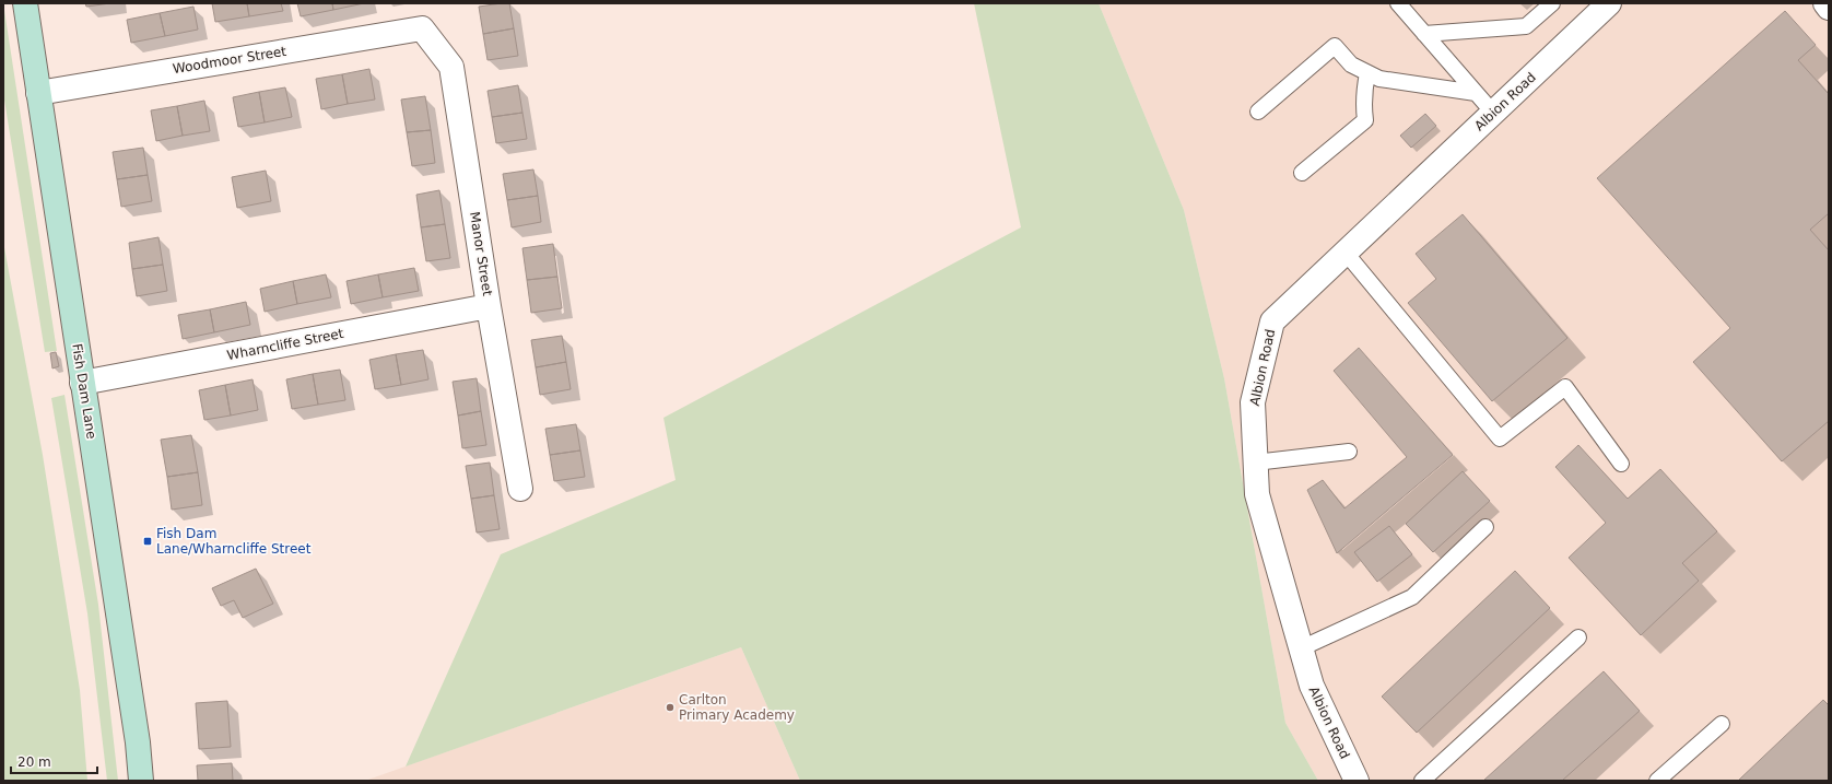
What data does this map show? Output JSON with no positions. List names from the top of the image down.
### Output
{
  "streets": {
    "street": [
      "Woodmoor Street",
      "Albion Road",
      "Manor Street",
      "Wharncliffe Street",
      "Fish Dam Lane"
    ]
  },
  "crossings": [
    ["Woodmoor Street", "Manor Street"],
    ["Woodmoor Street", "Fish Dam Lane"],
    ["Manor Street", "Wharncliffe Street"],
    ["Wharncliffe Street", "Fish Dam Lane"]
  ],
  "places": {
    "transit": ["Fish Dam Lane/Wharncliffe Street"],
    "other": ["Carlton Primary Academy"]
  },
  "scale_bar": "20 m"
}
